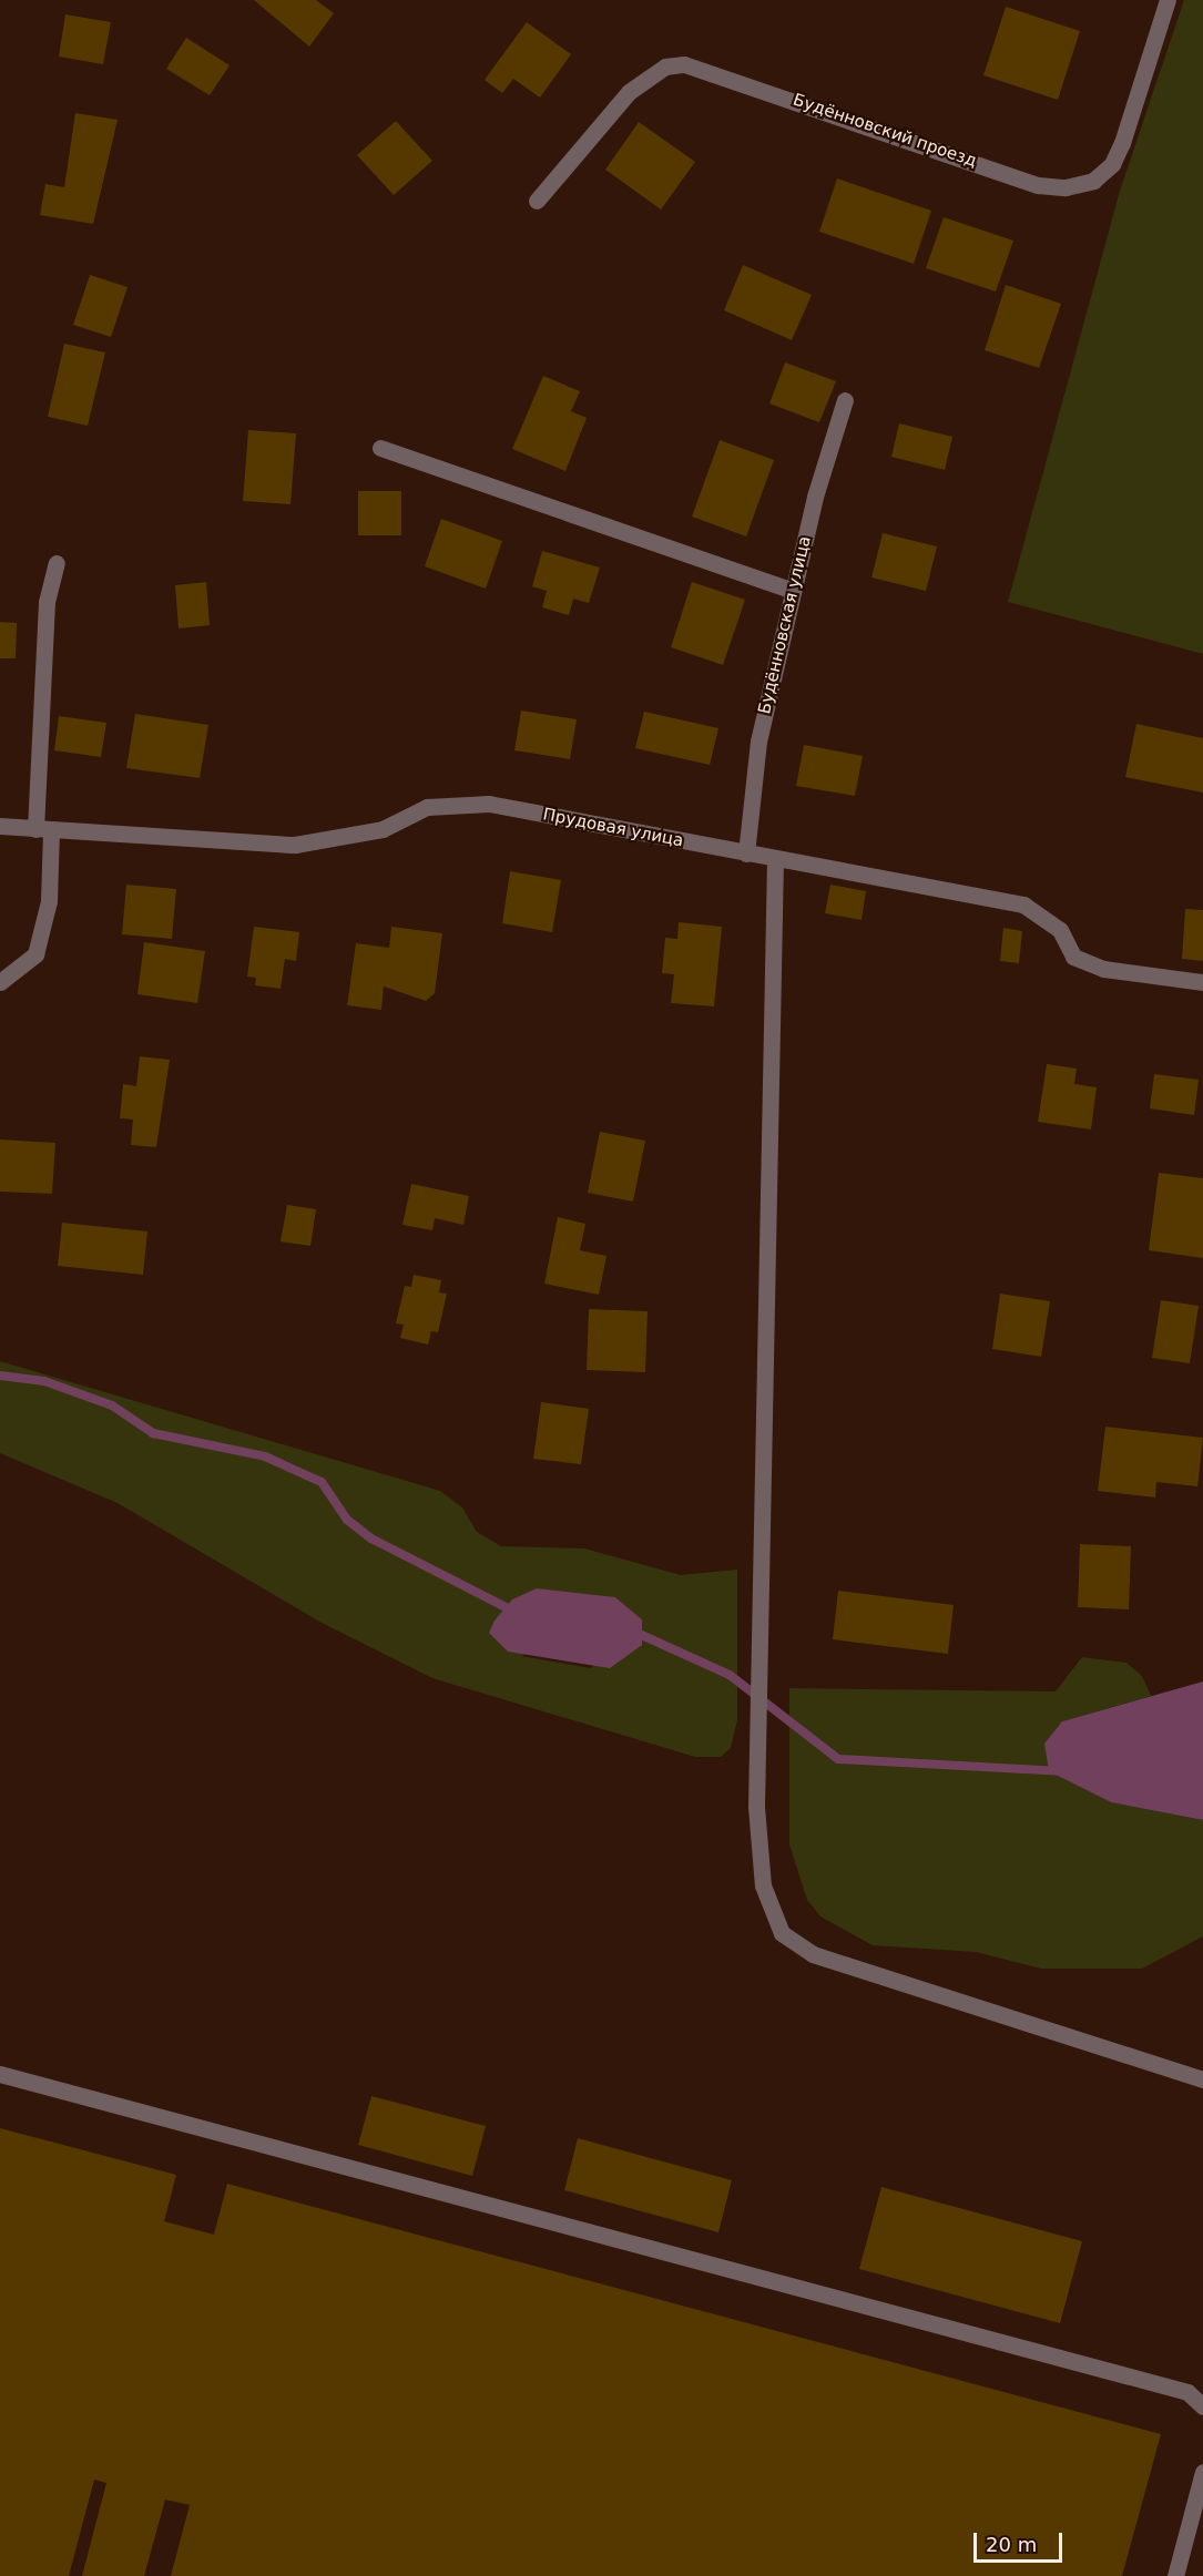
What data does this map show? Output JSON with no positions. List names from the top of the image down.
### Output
{
  "streets": {
    "street": ["Будённовский проезд", "Будённовская улица", "Прудовая улица"]
  },
  "crossings": [
    ["Будённовская улица", "Прудовая улица"]
  ],
  "scale_bar": "20 m"
}
